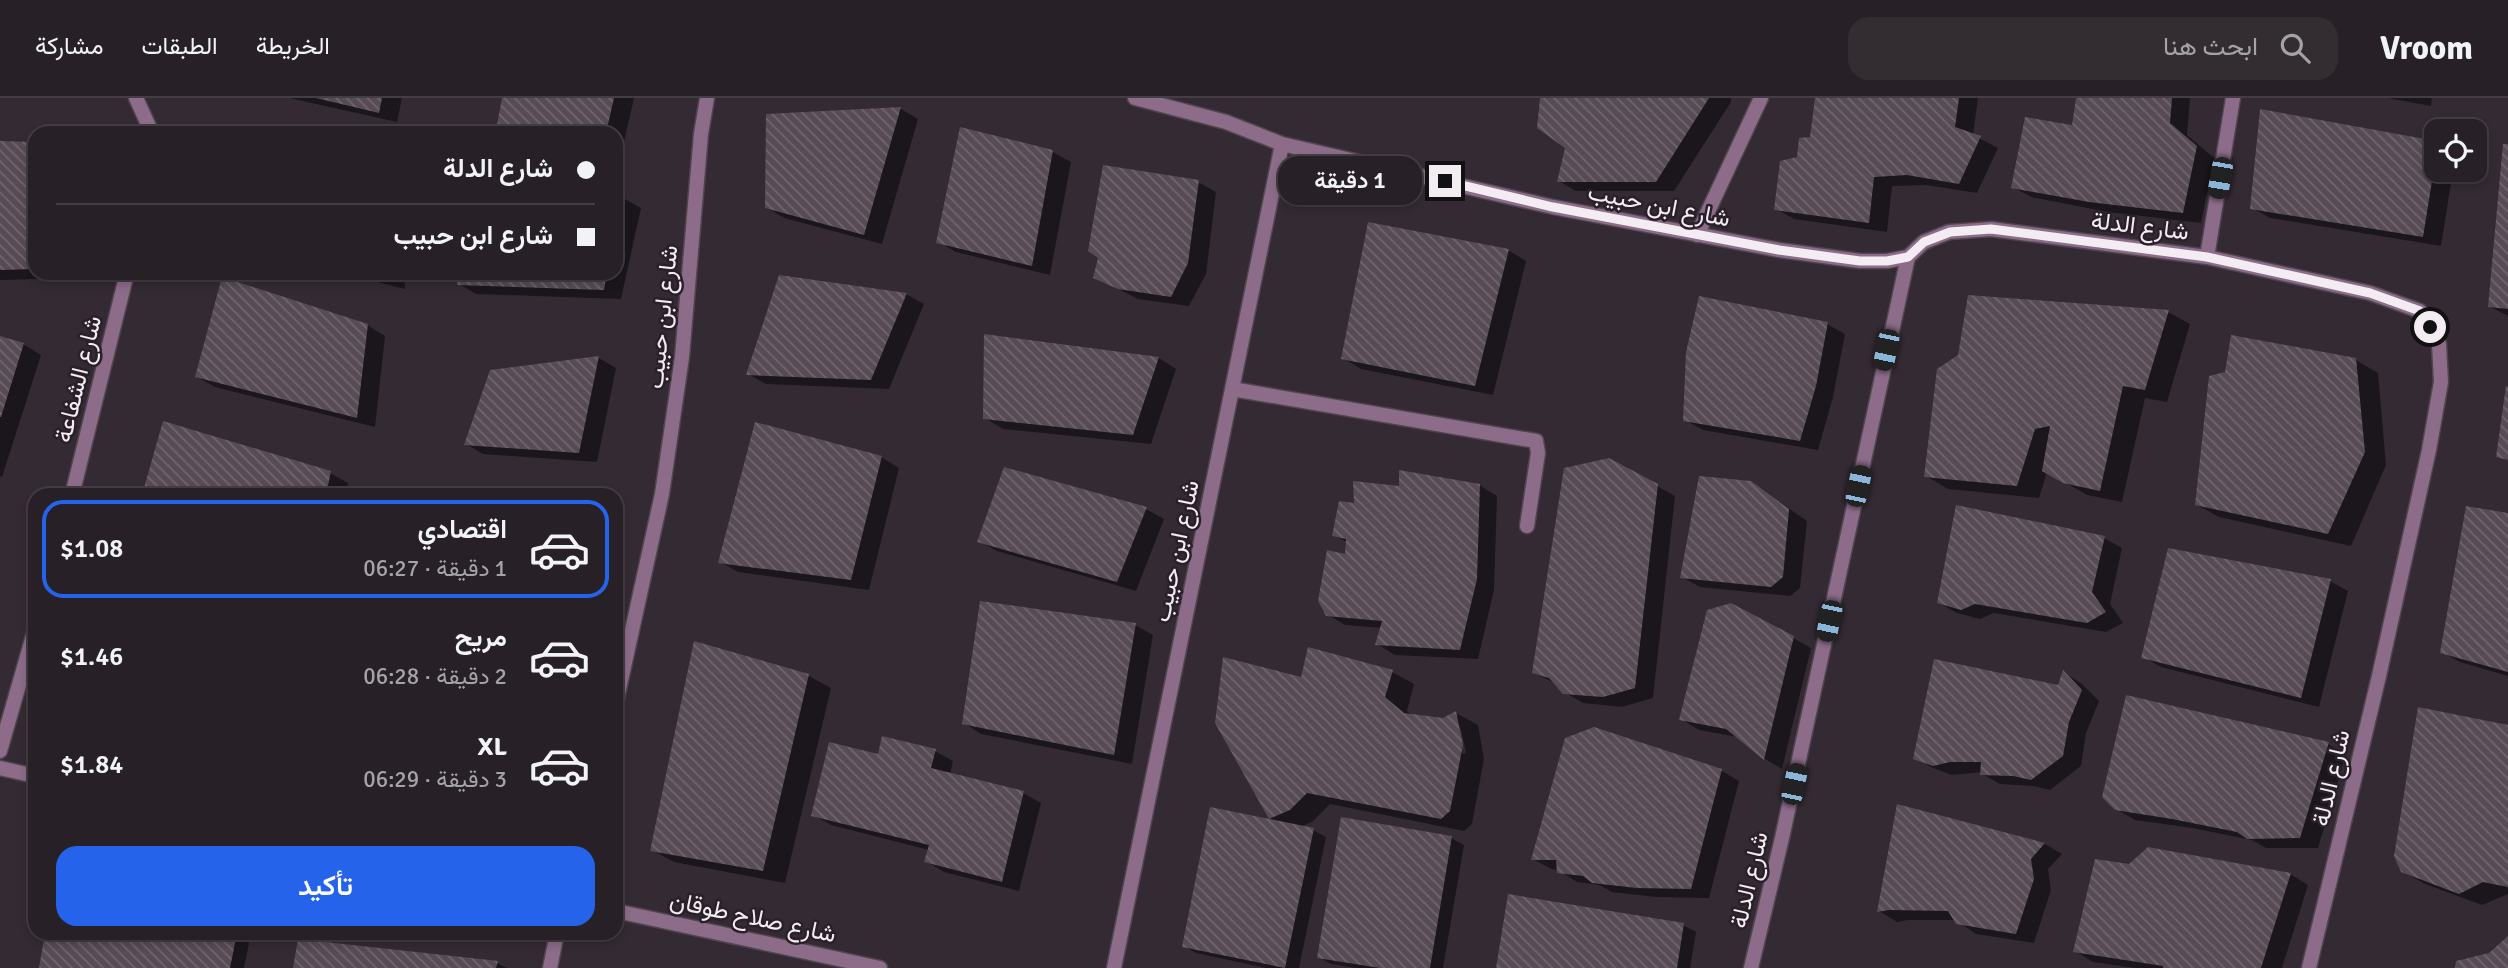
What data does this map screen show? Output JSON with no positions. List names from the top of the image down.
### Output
{
  "streets": {
    "street": [
      "شارع ابن حبيب",
      "شارع الدلة",
      "شارع الشفاعة",
      "شارع صلاح طوقان"
    ]
  },
  "crossings": [
    ["شارع ابن حبيب", "شارع الدلة"]
  ],
  "page": {
    "header": "Vroom",
    "search": "ابحث هنا",
    "nav": ["الخريطة", "الطبقات", "مشاركة"],
    "banner": ["شارع الدلة", "شارع ابن حبيب"],
    "bubble": "1 دقيقة",
    "list": [
      {
        "name": "اقتصادي",
        "note": "1 دقيقة · 06:27",
        "value": "$1.08"
      },
      {
        "name": "مريح",
        "note": "2 دقيقة · 06:28",
        "value": "$1.46"
      },
      {
        "name": "XL",
        "note": "3 دقيقة · 06:29",
        "value": "$1.84"
      }
    ],
    "buttons": "تأكيد"
  }
}
